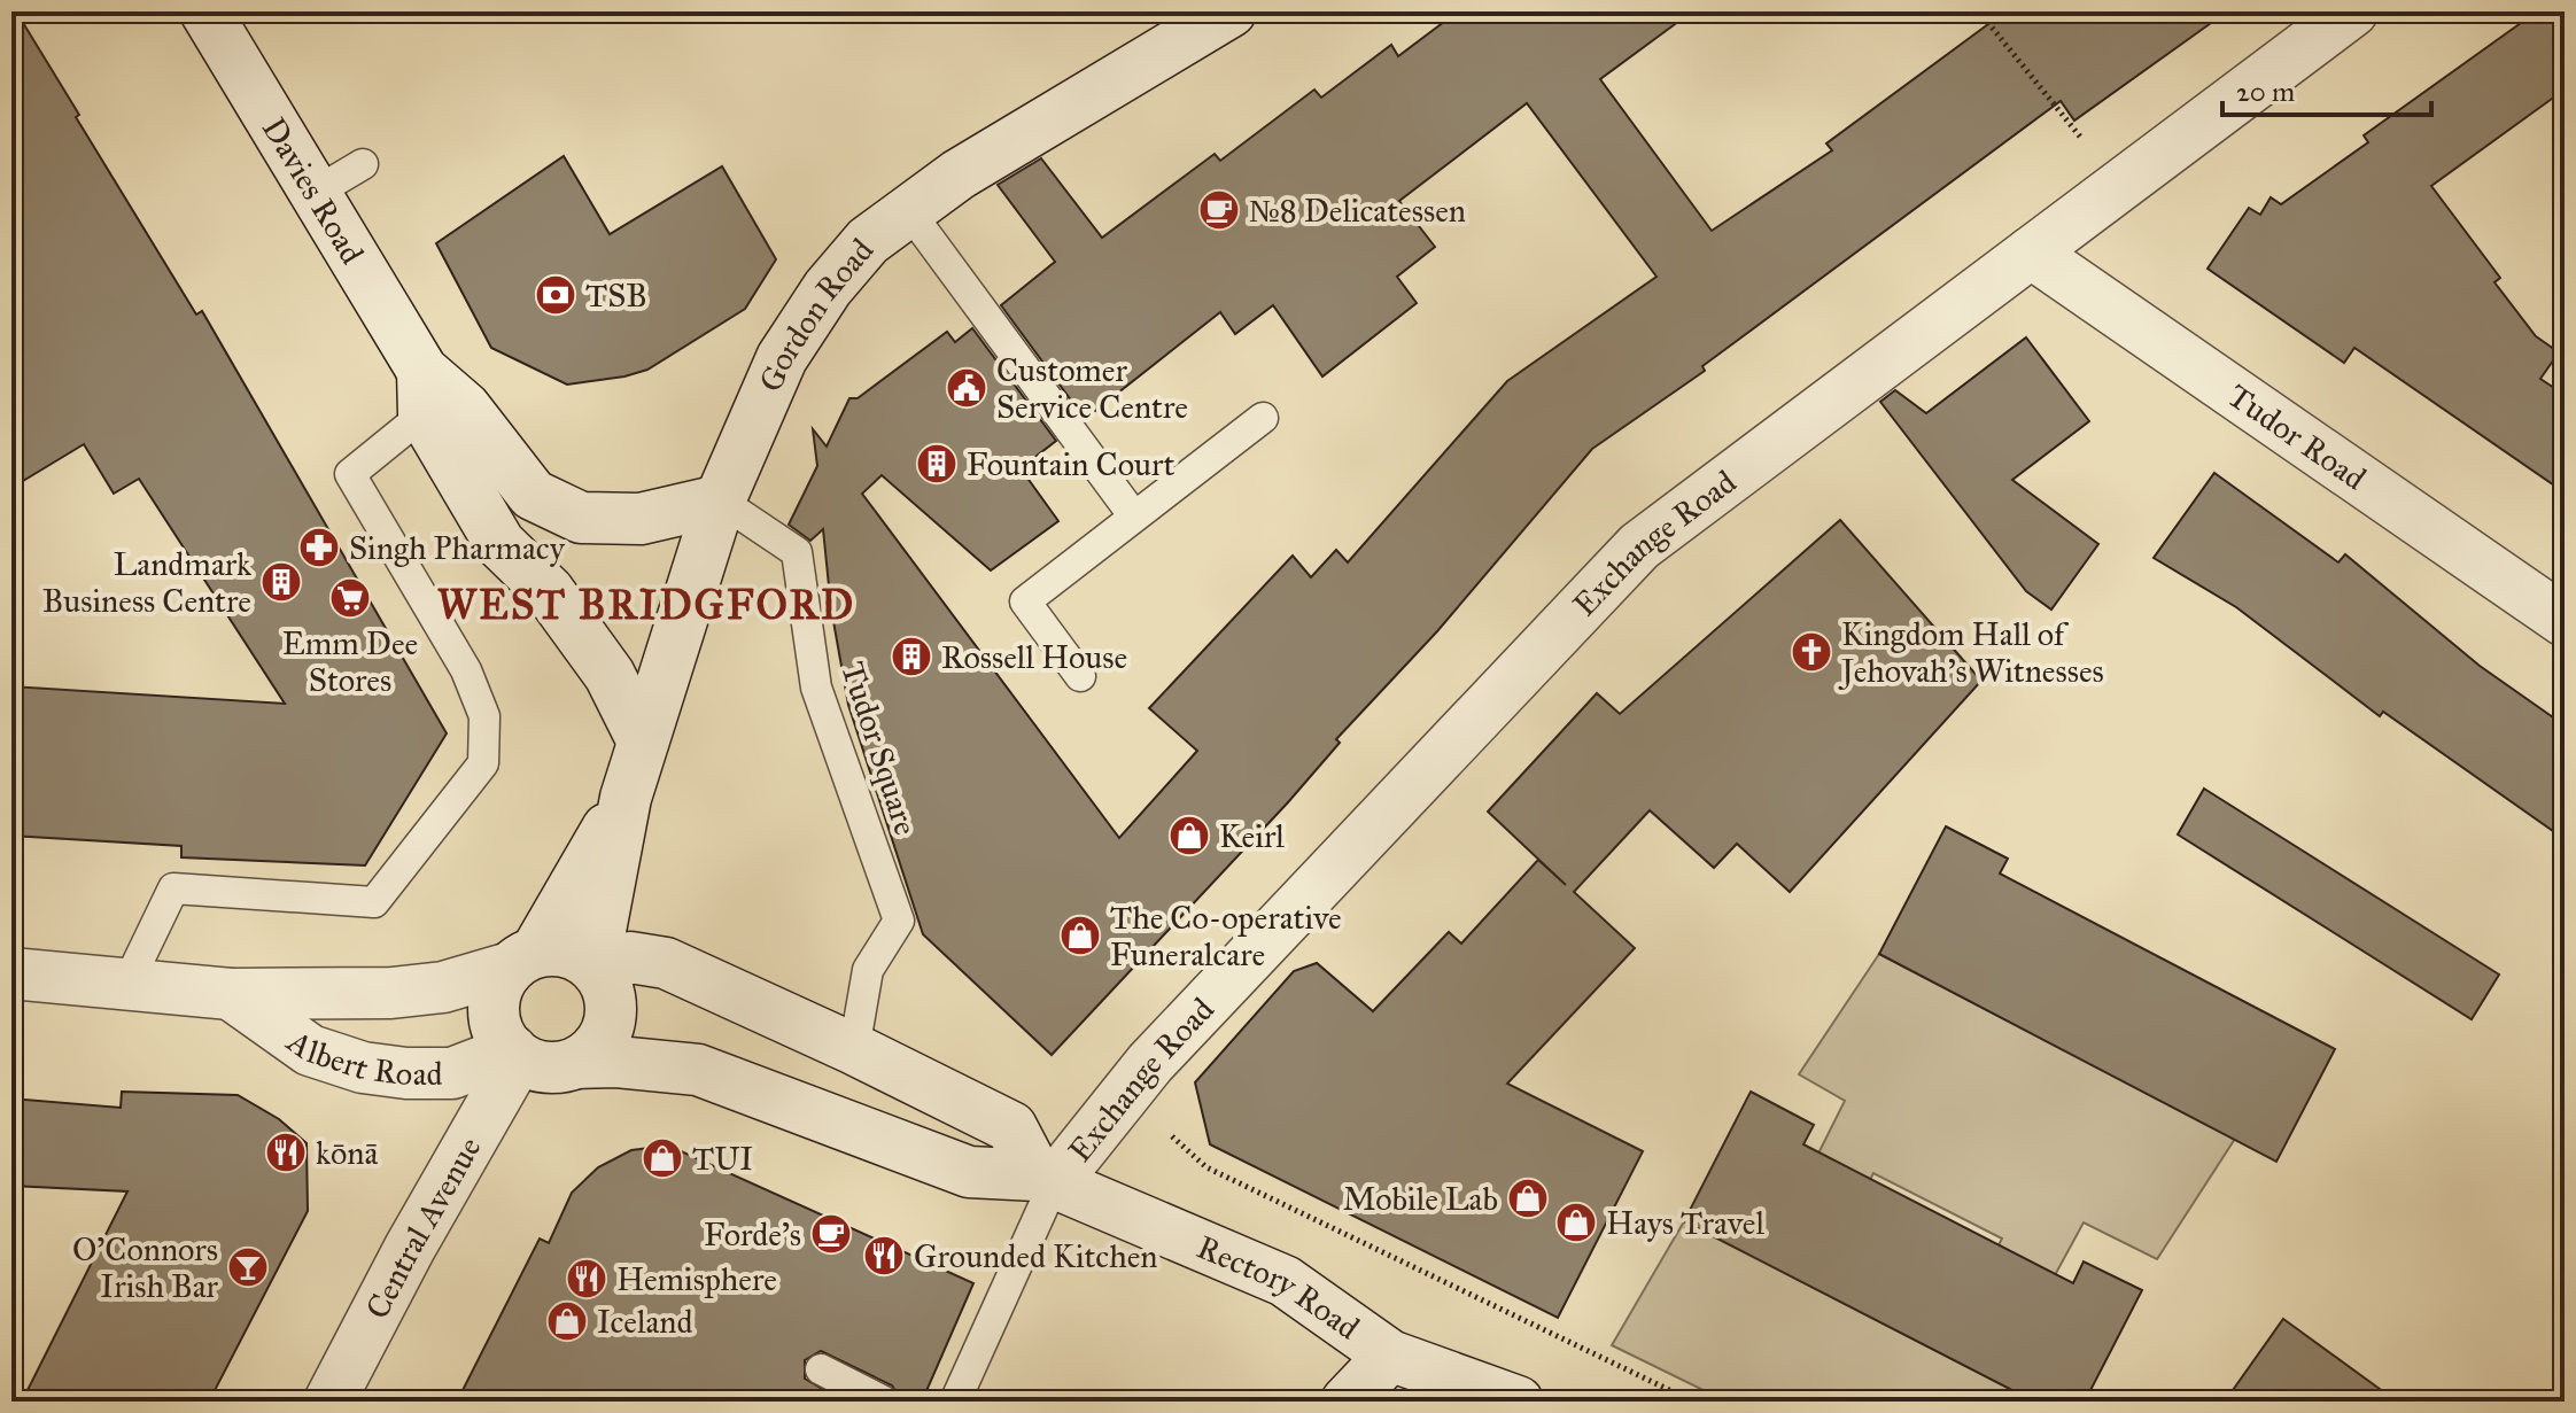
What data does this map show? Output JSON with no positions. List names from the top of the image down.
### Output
{
  "streets": {
    "street": [
      "Davies Road",
      "Gordon Road",
      "Tudor Road",
      "Exchange Road",
      "Albert Road",
      "Central Avenue",
      "Rectory Road"
    ],
    "lane": ["Tudor Square"]
  },
  "crossings": [
    ["Davies Road", "Gordon Road"],
    ["Davies Road", "Tudor Square"],
    ["Gordon Road", "Tudor Square"],
    ["Gordon Road", "Albert Road"],
    ["Gordon Road", "Central Avenue"],
    ["Gordon Road", "Rectory Road"],
    ["Tudor Road", "Exchange Road"],
    ["Exchange Road", "Rectory Road"],
    ["Albert Road", "Central Avenue"],
    ["Albert Road", "Rectory Road"],
    ["Central Avenue", "Rectory Road"]
  ],
  "districts": ["WEST BRIDGFORD"],
  "places": {
    "cafe": ["№8 Delicatessen", "Forde's"],
    "bank": ["TSB"],
    "public building": ["Customer Service Centre"],
    "building": ["Fountain Court", "Landmark Business Centre", "Rossell House"],
    "pharmacy": ["Singh Pharmacy"],
    "supermarket": ["Emm Dee Stores"],
    "church": ["Kingdom Hall of Jehovah's Witnesses"],
    "shop": [
      "Keirl",
      "The Co-operative Funeralcare",
      "TUI",
      "Mobile Lab",
      "Hays Travel",
      "Iceland"
    ],
    "restaurant": ["kōnā", "Grounded Kitchen", "Hemisphere"],
    "bar": ["O'Connors Irish Bar"]
  },
  "scale_bar": "20 m"
}
